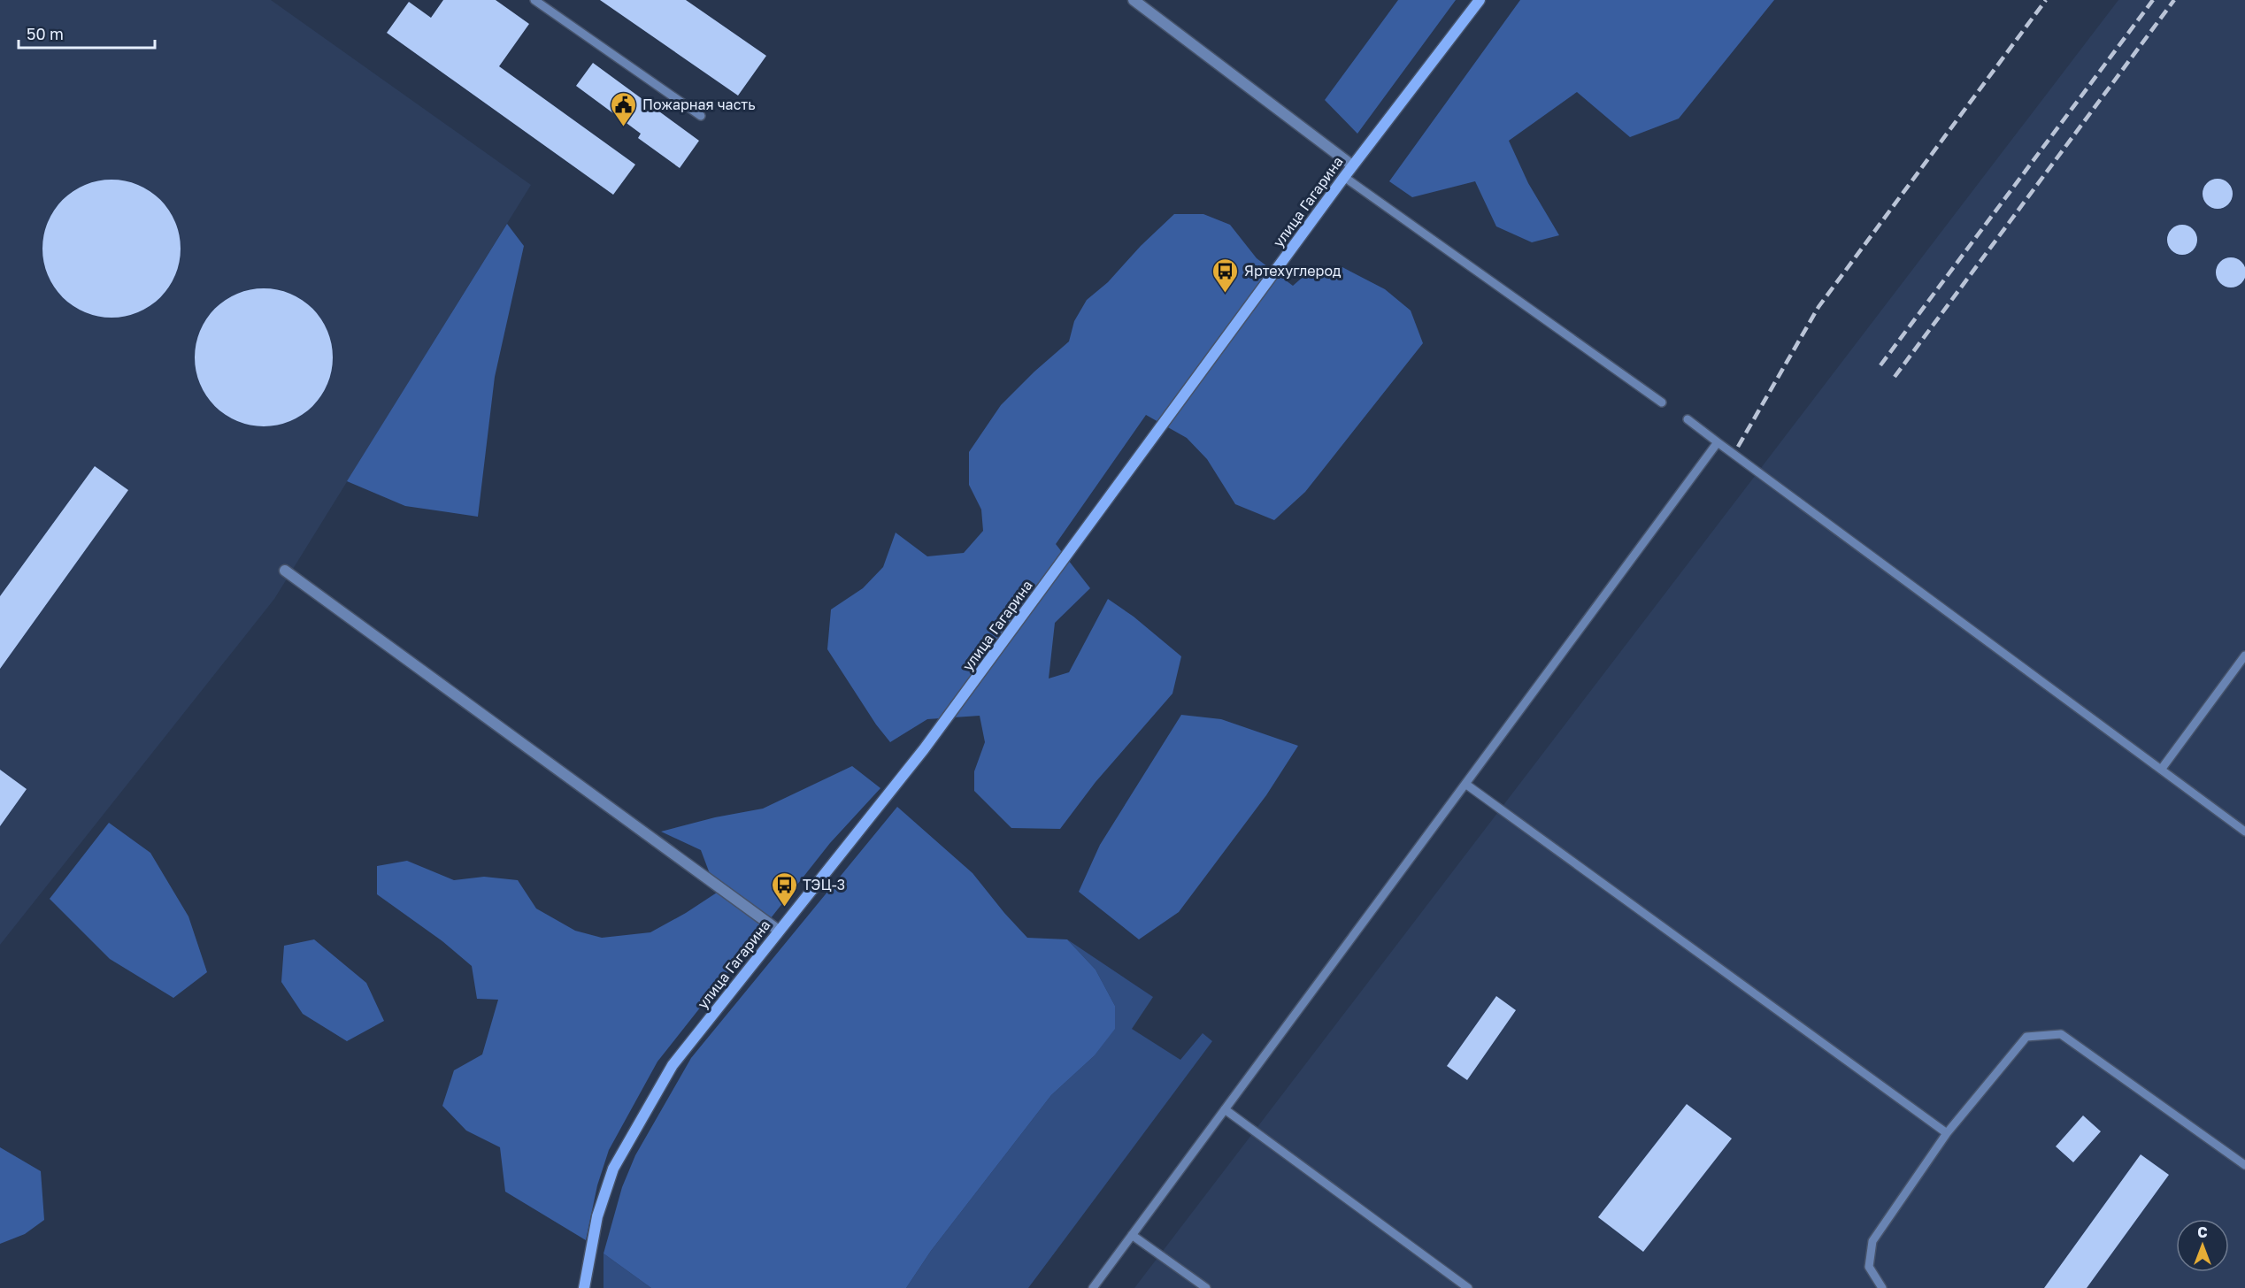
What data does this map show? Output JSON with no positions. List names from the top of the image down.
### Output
{
  "streets": {
    "main road": ["улица Гагарина"]
  },
  "places": {
    "public building": ["Пожарная часть"],
    "bus stop": ["Яртехуглерод", "ТЭЦ-3"]
  },
  "scale_bar": "50 m",
  "north": "top"
}
